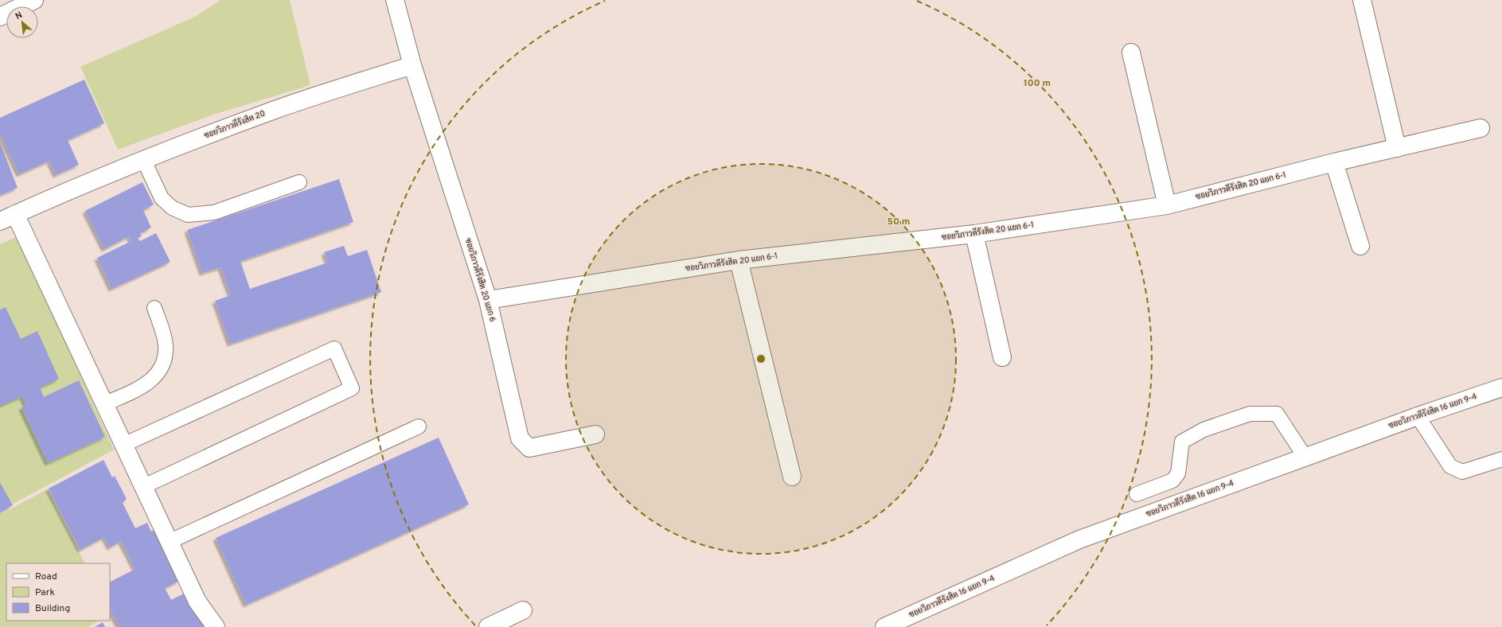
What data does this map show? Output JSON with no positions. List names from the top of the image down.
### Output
{
  "streets": {
    "street": [
      "ซอยวิภาวดีรังสิต 20",
      "ซอยวิภาวดีรังสิต 20 แยก 6-1",
      "ซอยวิภาวดีรังสิต 20 แยก 6",
      "ซอยวิภาวดีรังสิต 16 แยก 9-4"
    ]
  },
  "crossings": [
    ["ซอยวิภาวดีรังสิต 20", "ซอยวิภาวดีรังสิต 20 แยก 6"],
    ["ซอยวิภาวดีรังสิต 20 แยก 6-1", "ซอยวิภาวดีรังสิต 20 แยก 6"]
  ],
  "legend": ["Road", "Park", "Building"],
  "north": "top left",
  "rings": ["100 m", "50 m"]
}
